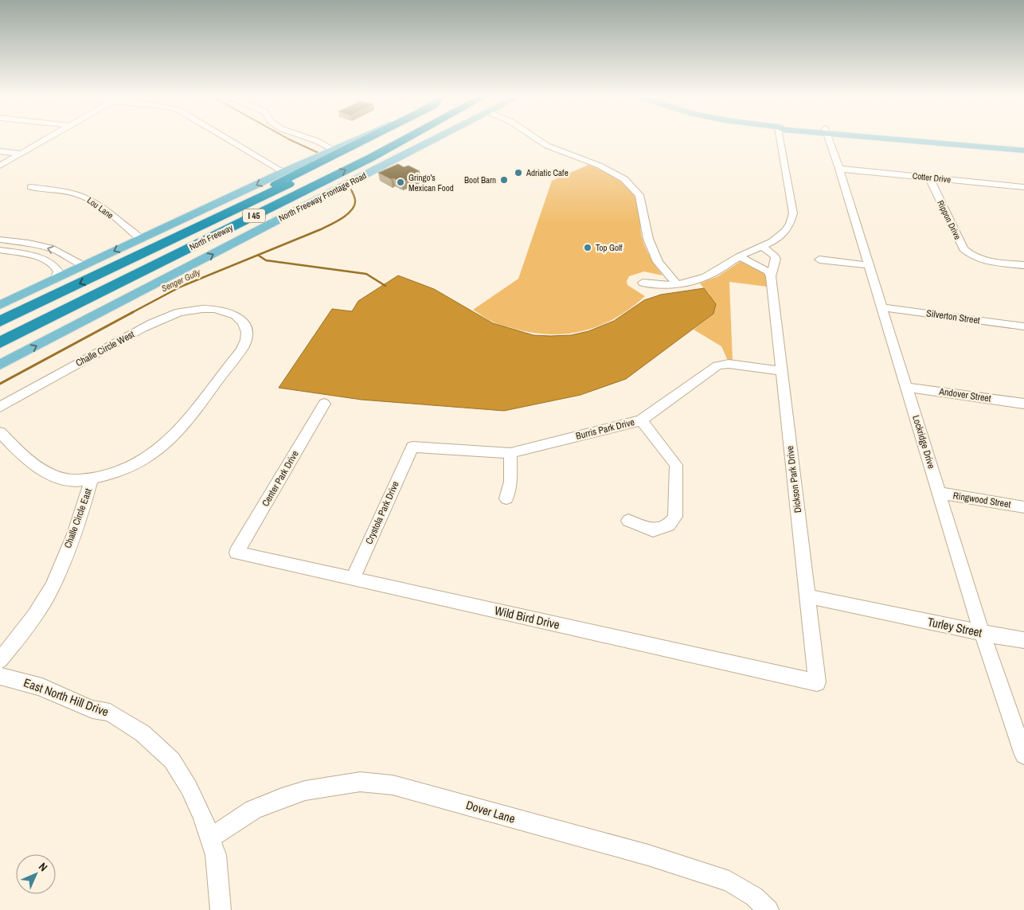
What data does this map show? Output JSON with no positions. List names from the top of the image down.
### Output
{
  "streets": {
    "highway": ["I 45", "North Freeway"],
    "main road": ["North Freeway Frontage Road"],
    "street": [
      "Cotter Drive",
      "Lou Lane",
      "Rippon Drive",
      "Silverton Street",
      "Challe Circle West",
      "Andover Street",
      "Burris Park Drive",
      "Lockridge Drive",
      "Center Park Drive",
      "Dickson Park Drive",
      "Ringwood Street",
      "Crystola Park Drive",
      "Challe Circle East",
      "Wild Bird Drive",
      "Turley Street",
      "East North Hill Drive",
      "Dover Lane"
    ]
  },
  "crossings": [
    ["Cotter Drive", "Rippon Drive"],
    ["Cotter Drive", "Lockridge Drive"],
    ["Silverton Street", "Lockridge Drive"],
    ["Challe Circle West", "Challe Circle East"],
    ["Andover Street", "Lockridge Drive"],
    ["Burris Park Drive", "Dickson Park Drive"],
    ["Burris Park Drive", "Crystola Park Drive"],
    ["Lockridge Drive", "Ringwood Street"],
    ["Lockridge Drive", "Turley Street"],
    ["Center Park Drive", "Wild Bird Drive"],
    ["Dickson Park Drive", "Wild Bird Drive"],
    ["Dickson Park Drive", "Turley Street"],
    ["Crystola Park Drive", "Wild Bird Drive"],
    ["East North Hill Drive", "Dover Lane"]
  ],
  "water": ["Senger Gully"],
  "places": [
    "Adriatic Cafe",
    "Boot Barn",
    "Gringo's Mexican Food",
    "Top Golf"
  ],
  "north": "top right"
}
